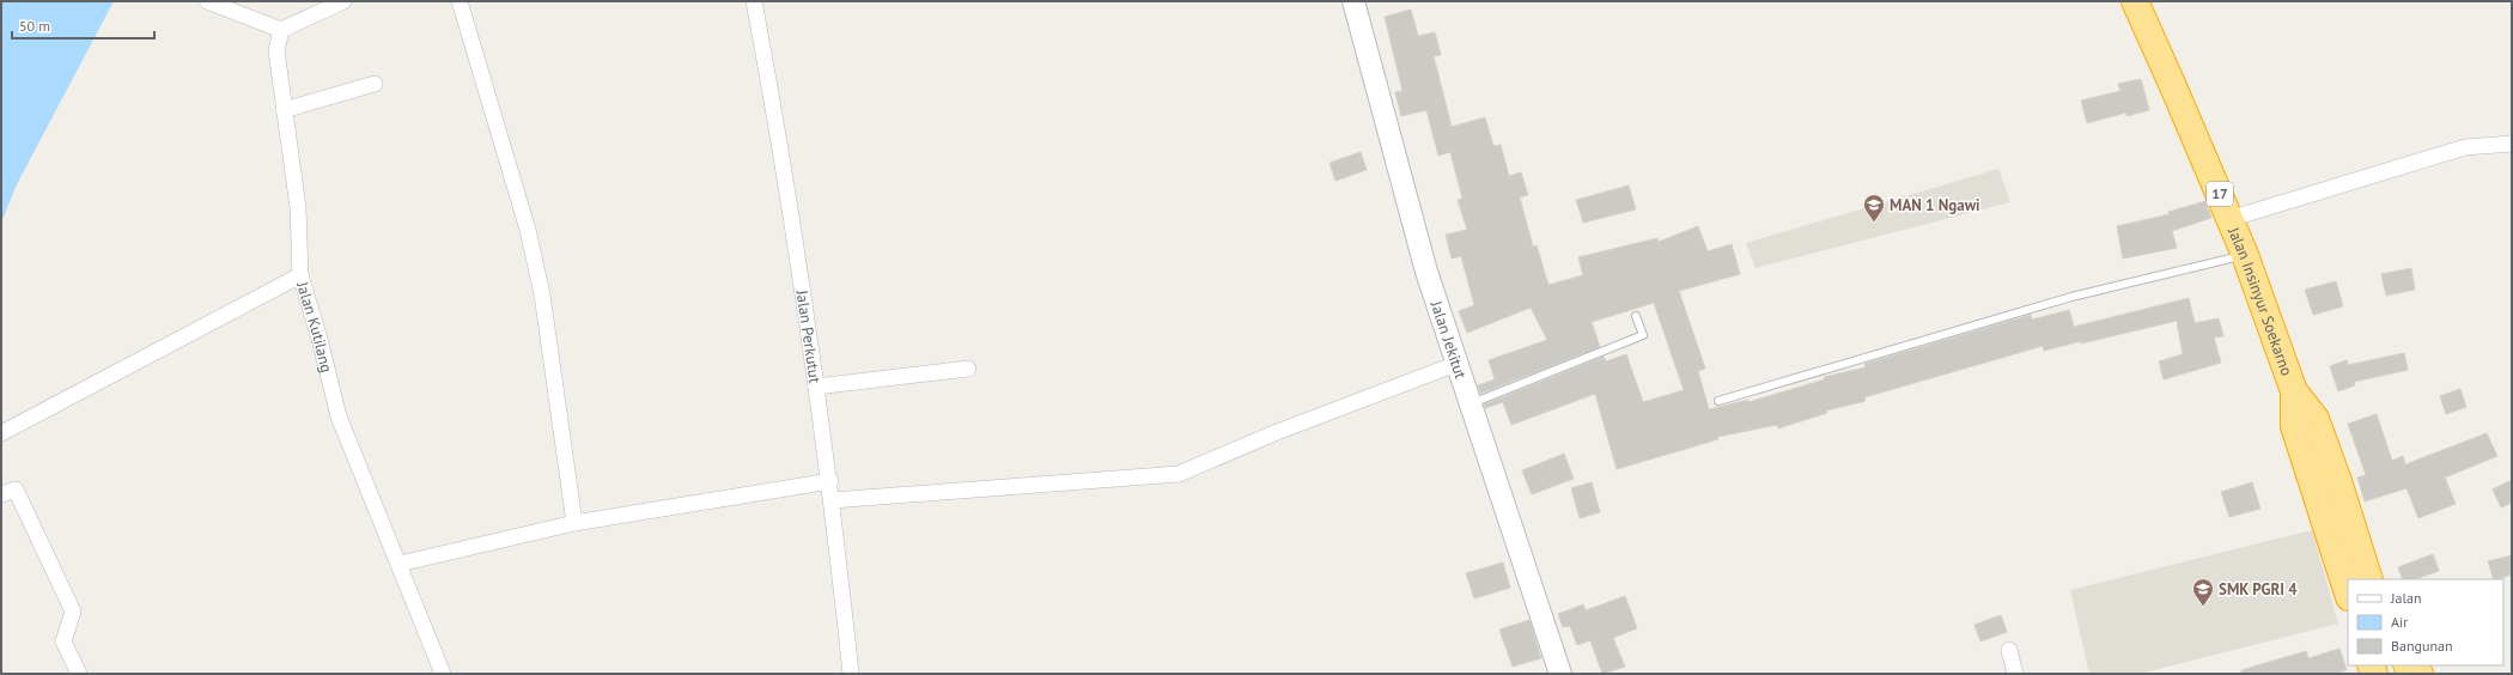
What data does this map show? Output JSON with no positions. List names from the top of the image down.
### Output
{
  "streets": {
    "highway": ["17", "Jalan Insinyur Soekarno"],
    "street": ["Jalan Kutilang", "Jalan Perkutut", "Jalan Jekitut"]
  },
  "places": {
    "school or university": ["MAN 1 Ngawi", "SMK PGRI 4"]
  },
  "legend": ["Jalan", "Air", "Bangunan"],
  "scale_bar": "50 m"
}
